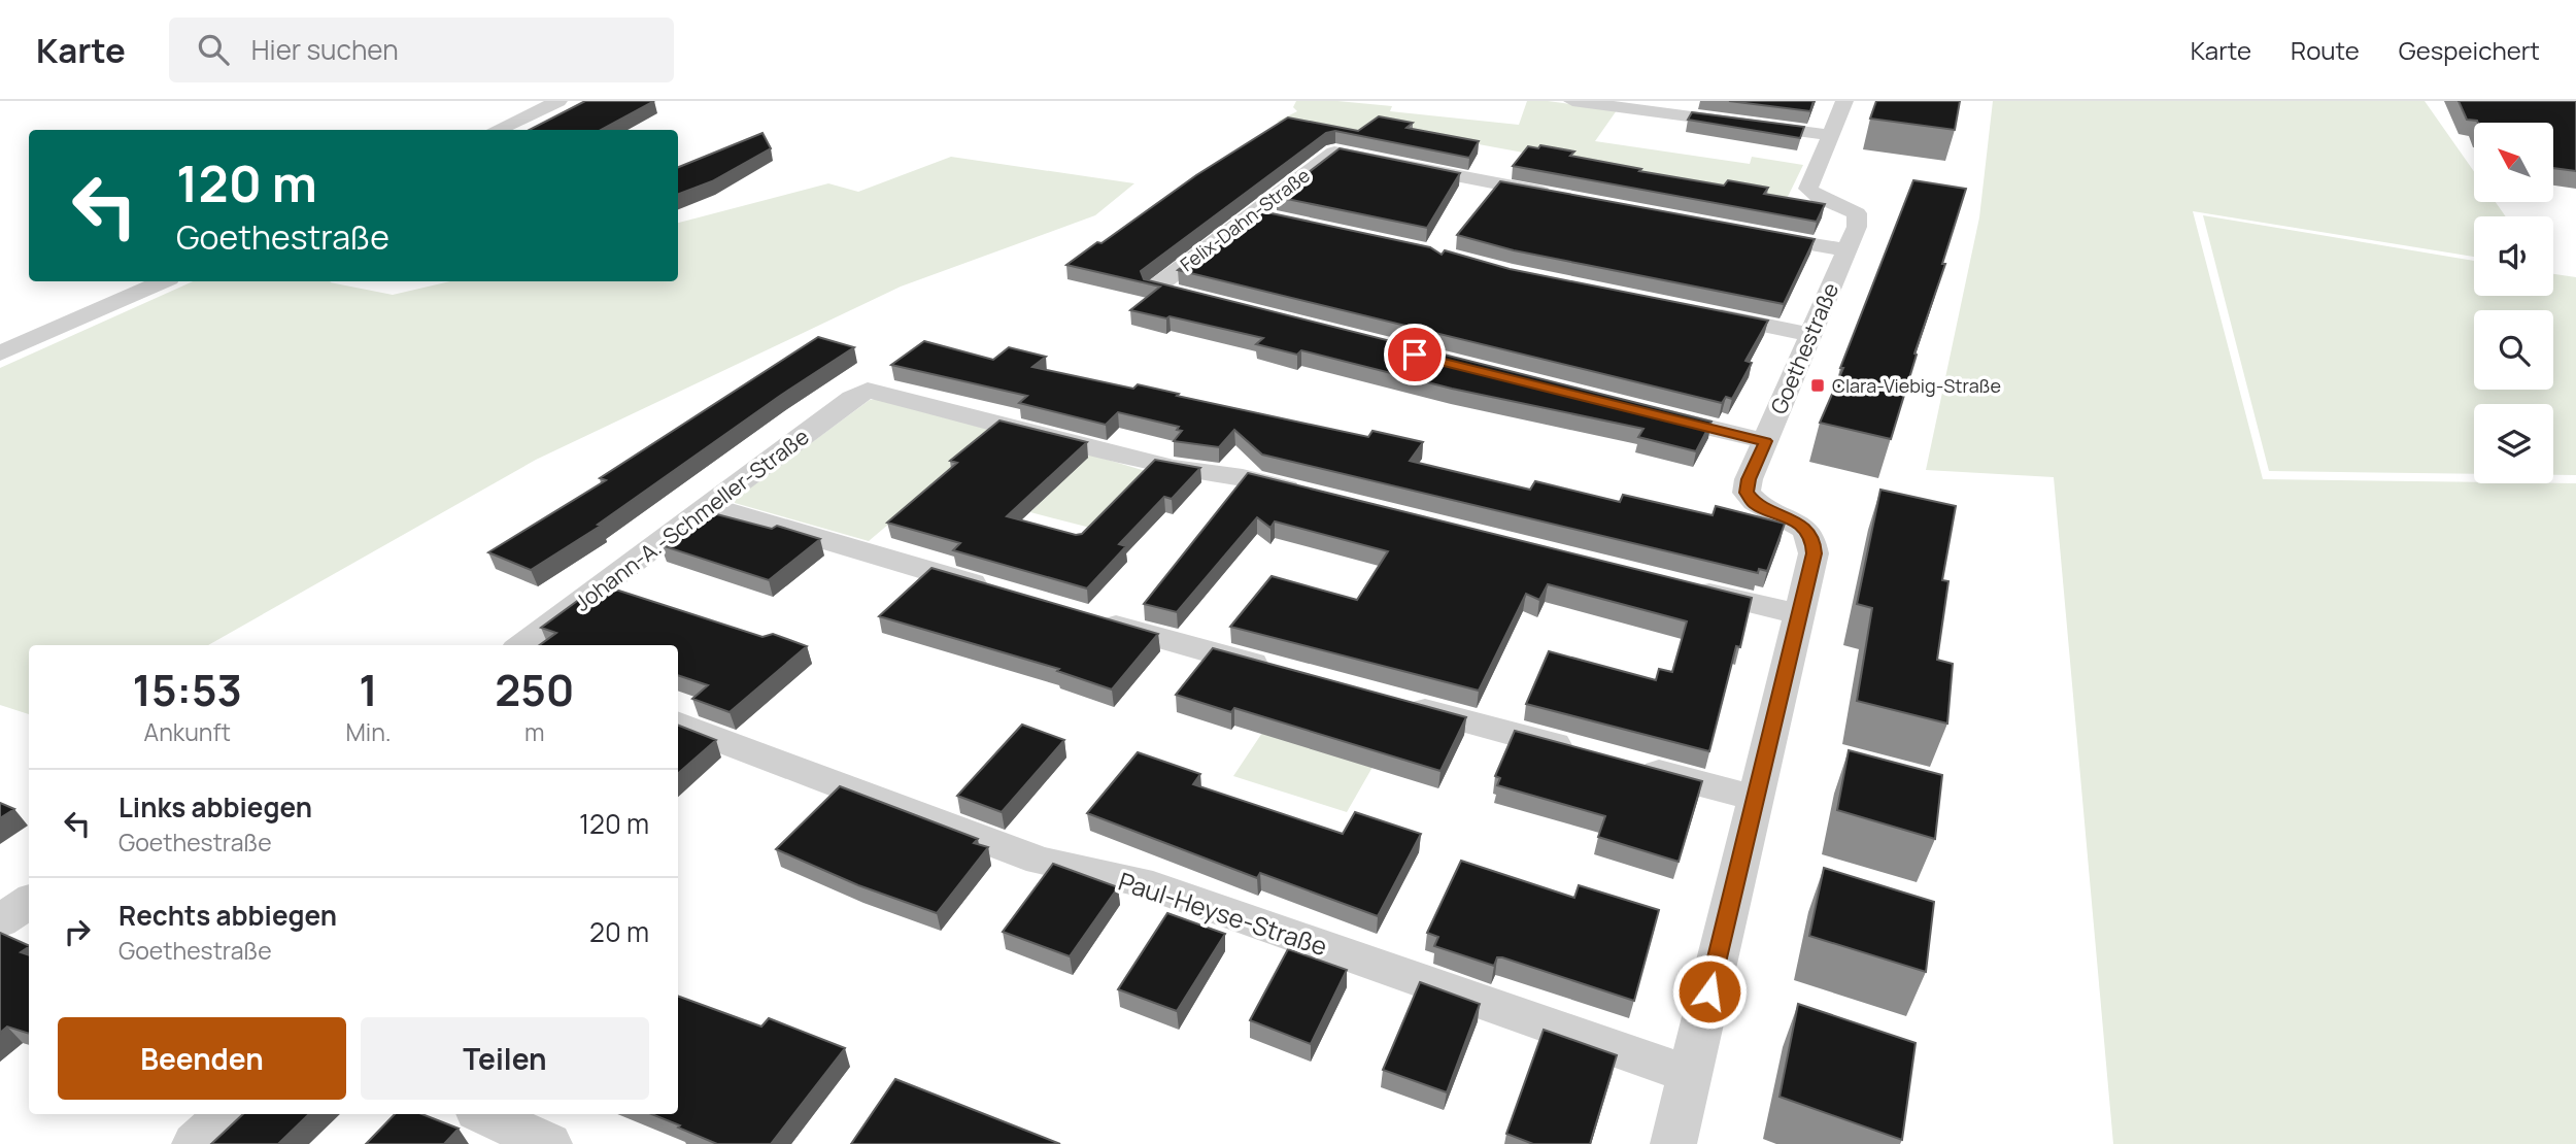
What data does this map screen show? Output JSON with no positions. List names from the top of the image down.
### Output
{
  "streets": {
    "street": [
      "Felix-Dahn-Straße",
      "Goethestraße",
      "Johann-A.-Schmeller-Straße",
      "Paul-Heyse-Straße"
    ]
  },
  "crossings": [
    ["Goethestraße", "Paul-Heyse-Straße"]
  ],
  "places": {
    "transit": ["Clara-Viebig-Straße"]
  },
  "north": "top left",
  "page": {
    "header": "Karte",
    "search": "Hier suchen",
    "nav": ["Karte", "Route", "Gespeichert"],
    "turn": ["120 m", "Goethestraße"],
    "eta": [
      "15:53",
      "Ankunft",
      "1",
      "Min.",
      "250",
      "m"
    ],
    "list": [
      {
        "name": "Links abbiegen",
        "note": "Goethestraße",
        "value": "120 m"
      },
      {
        "name": "Rechts abbiegen",
        "note": "Goethestraße",
        "value": "20 m"
      }
    ],
    "buttons": ["Beenden", "Teilen"]
  }
}
